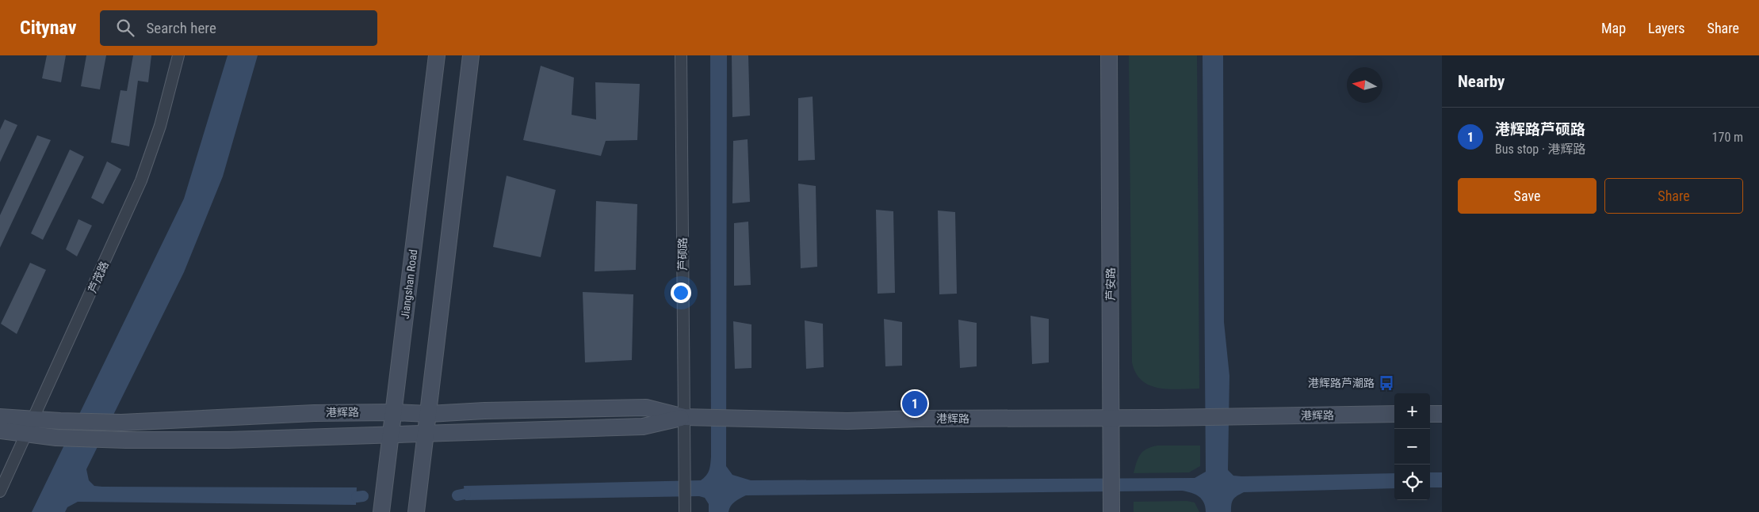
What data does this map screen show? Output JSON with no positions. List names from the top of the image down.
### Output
{
  "streets": {
    "main road": ["Jiangshan Road", "芦安路", "港辉路"],
    "street": ["芦硕路", "芦茂路"]
  },
  "crossings": [
    ["芦硕路", "港辉路"],
    ["芦茂路", "港辉路"],
    ["Jiangshan Road", "港辉路"],
    ["芦安路", "港辉路"]
  ],
  "places": {
    "bus stop": ["港辉路芦潮路"]
  },
  "north": "left",
  "page": {
    "header": "Citynav",
    "search": "Search here",
    "nav": ["Map", "Layers", "Share"],
    "heading": "Nearby",
    "list": [
      {
        "mark": "1",
        "name": "港辉路芦硕路",
        "note": "Bus stop · 港辉路",
        "value": "170 m"
      }
    ],
    "buttons": ["Save", "Share"],
    "pins": "1",
    "map_buttons": ["+", "−"]
  }
}
